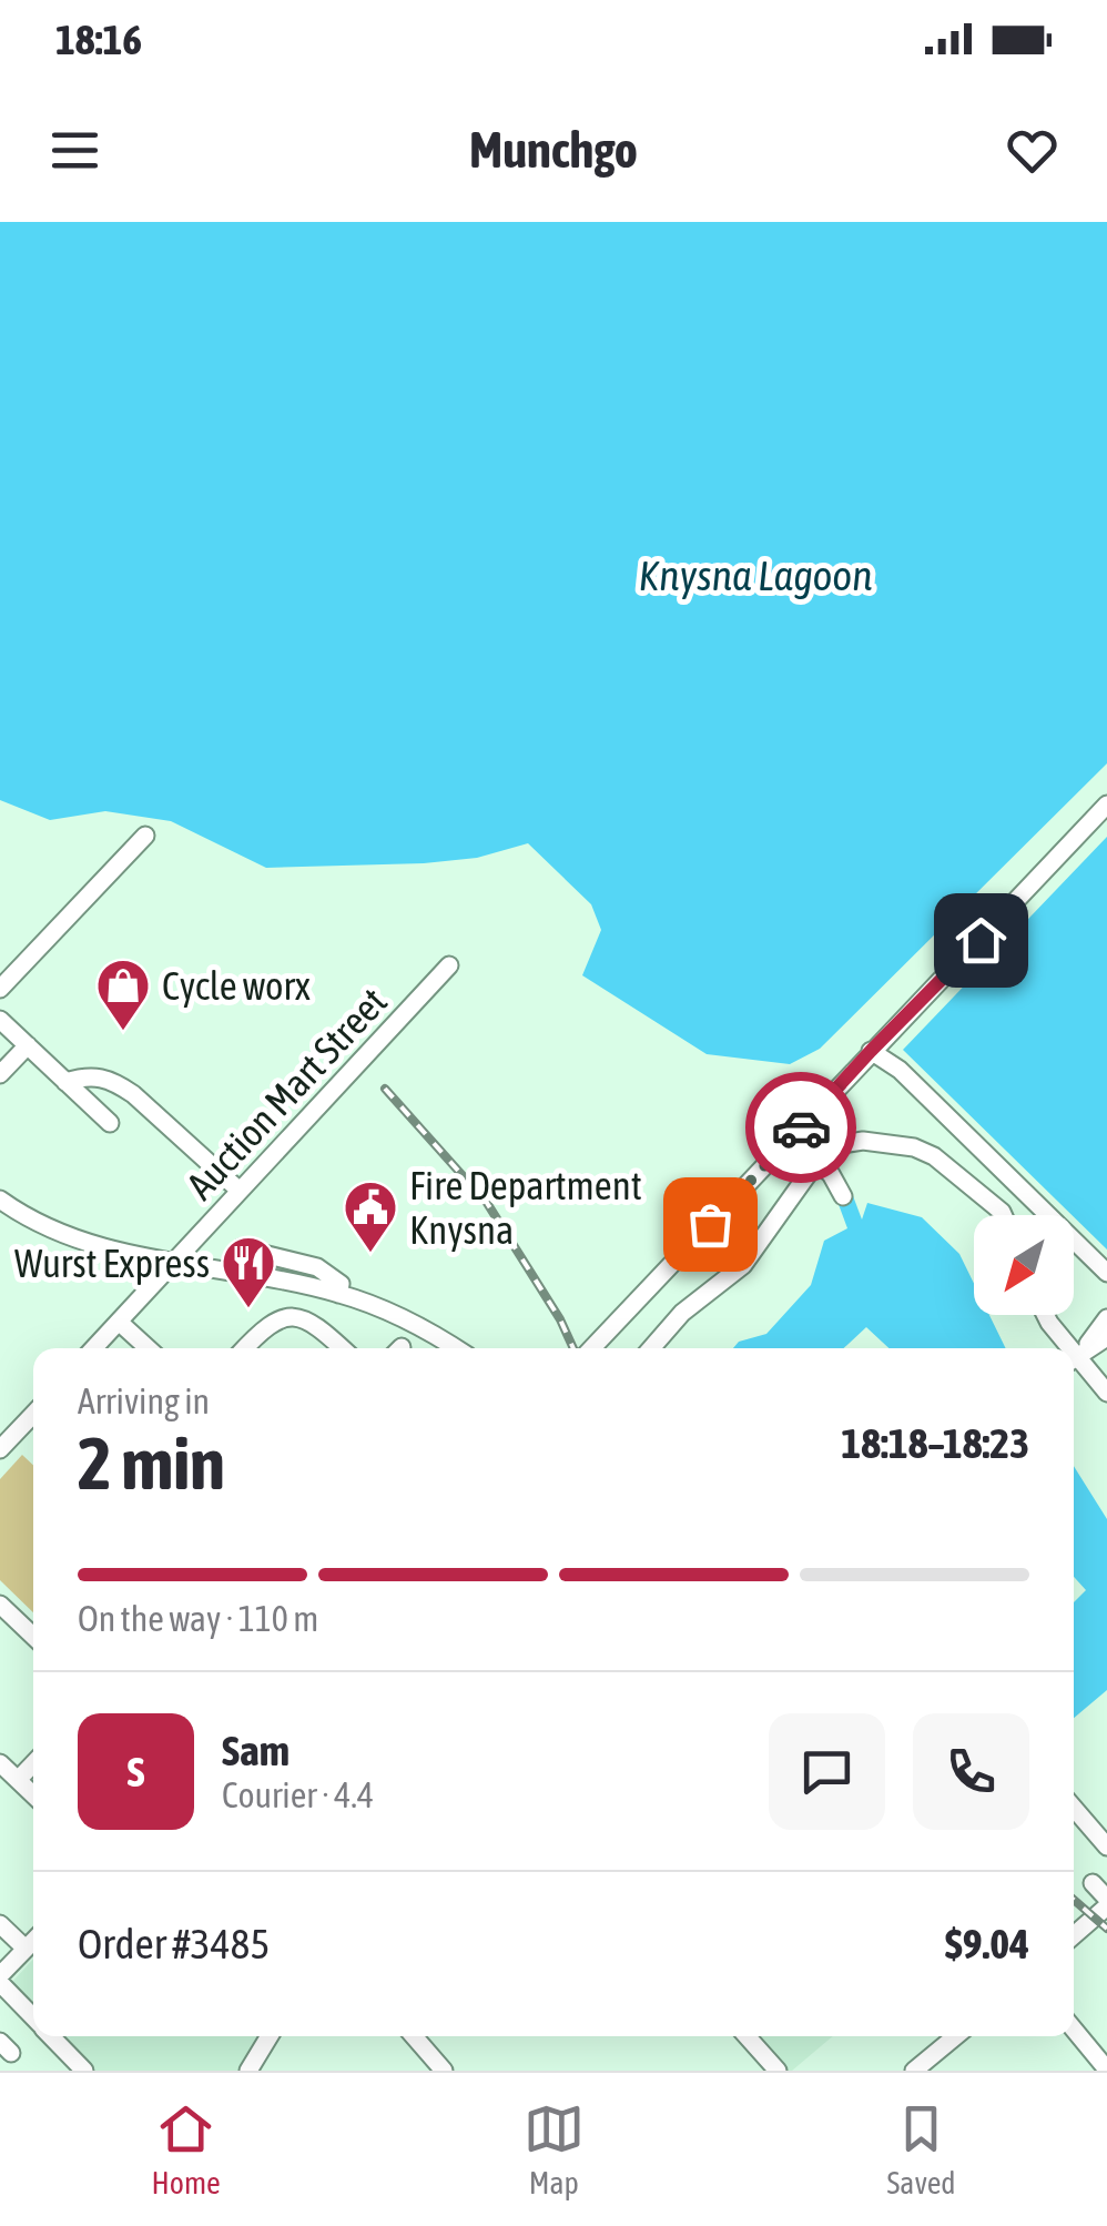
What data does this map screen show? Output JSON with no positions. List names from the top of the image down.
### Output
{
  "streets": {
    "street": ["Auction Mart Street"]
  },
  "water": ["Knysna Lagoon"],
  "places": {
    "shop": ["Cycle worx"],
    "public building": ["Fire Department Knysna"],
    "restaurant": ["Wurst Express"]
  },
  "north": "bottom left",
  "page": {
    "status": "18:16",
    "header": "Munchgo",
    "heading": ["2 min", "Arriving in", "18:18–18:23"],
    "panel": [
      "Sam",
      "Courier · 4.4",
      "Order #3485",
      "$9.04"
    ],
    "bar": "On the way · 110 m",
    "round": "S",
    "tabs": ["Home", "Map", "Saved"]
  }
}
